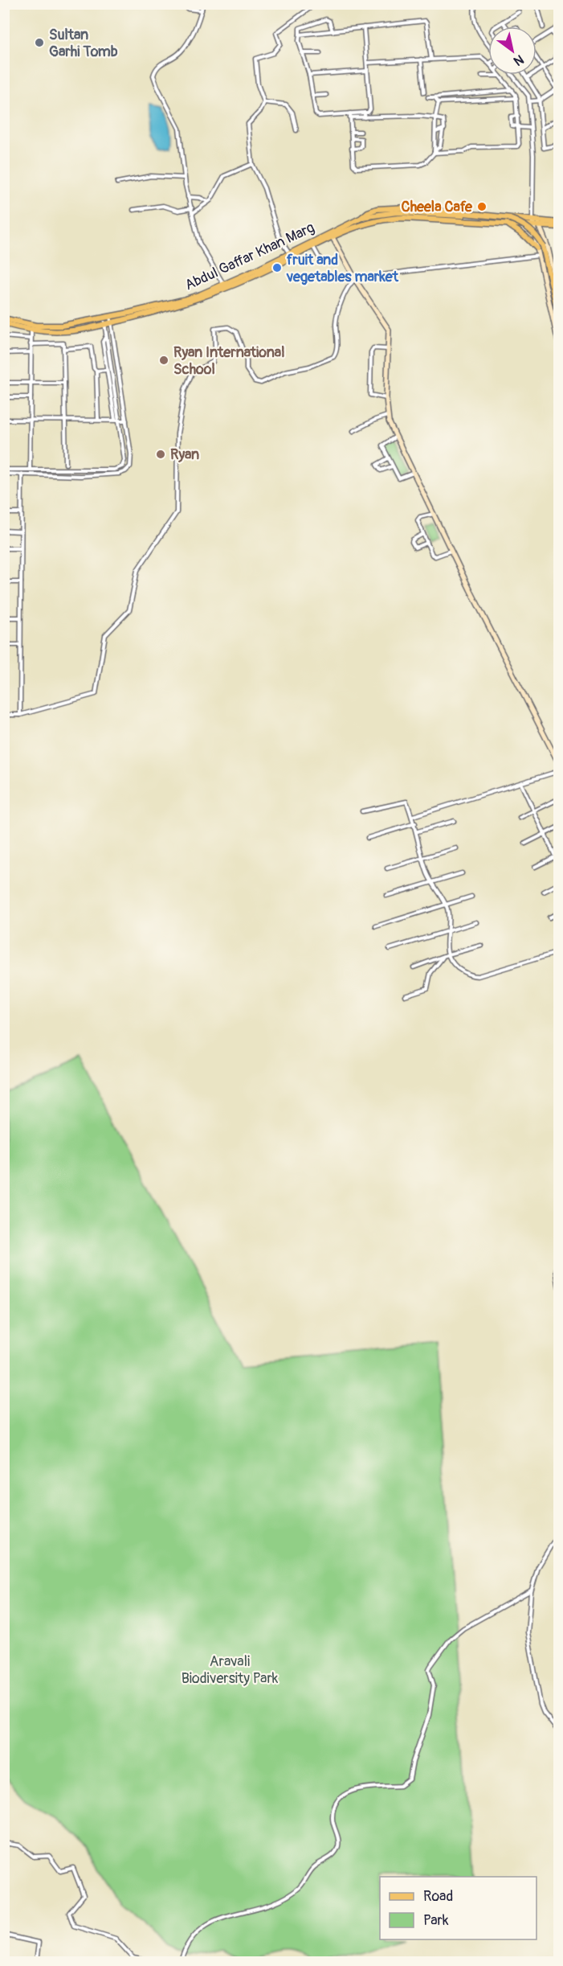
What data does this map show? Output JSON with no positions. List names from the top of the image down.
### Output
{
  "streets": {
    "main road": ["Abdul Gaffar Khan Marg"]
  },
  "parks": ["Aravali Biodiversity Park"],
  "places": [
    "Sultan Garhi Tomb",
    "Cheela Cafe",
    "fruit and vegetables market",
    "Ryan International School",
    "Ryan"
  ],
  "legend": ["Road", "Park"],
  "north": "bottom right"
}
